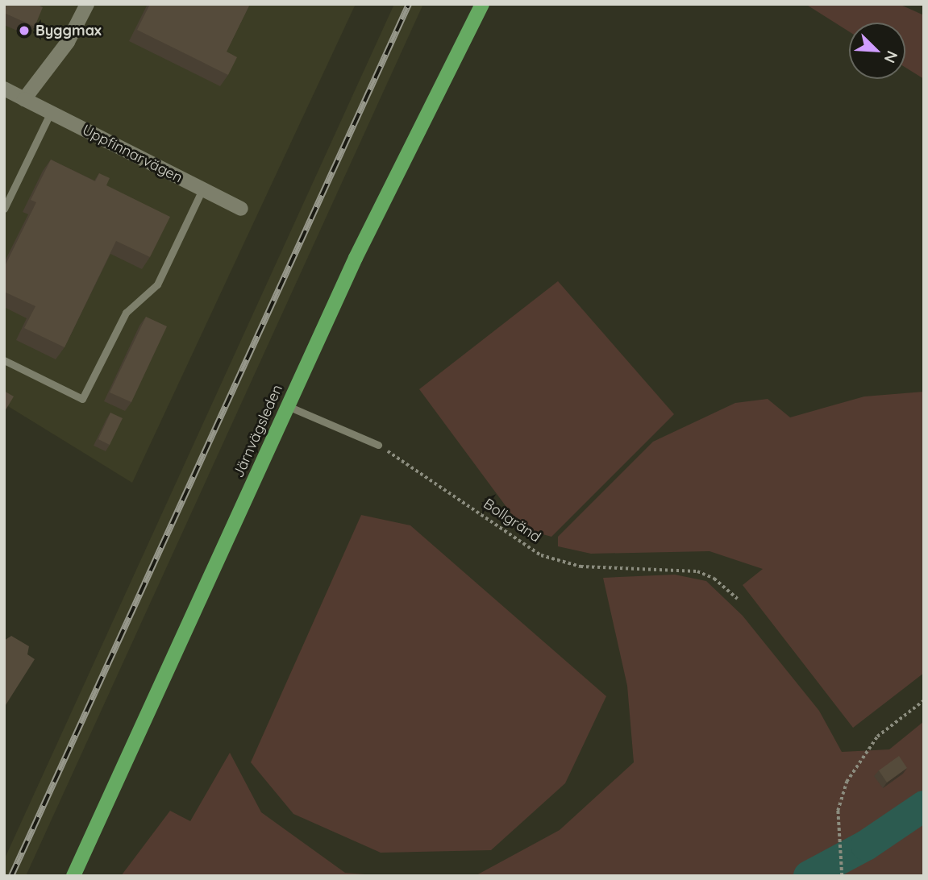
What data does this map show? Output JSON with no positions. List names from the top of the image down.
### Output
{
  "streets": {
    "main road": ["Järnvägsleden"],
    "street": ["Uppfinnarvägen"],
    "path": ["Bollgränd"]
  },
  "places": ["Byggmax"],
  "north": "bottom right"
}
